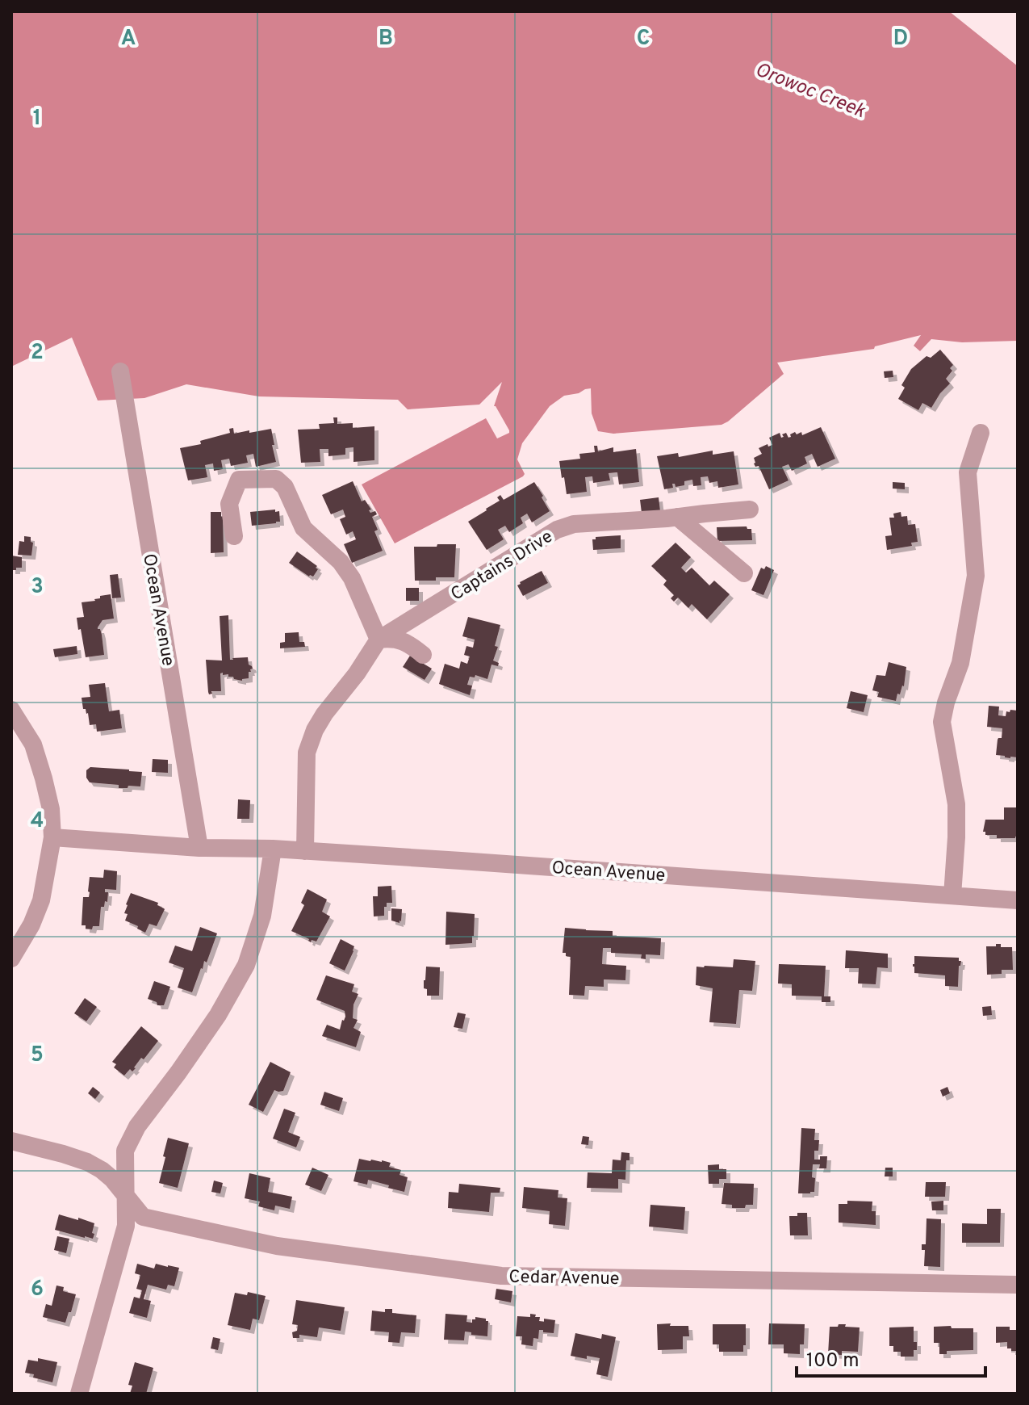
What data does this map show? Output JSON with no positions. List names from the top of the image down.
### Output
{
  "streets": {
    "street": ["Captains Drive", "Ocean Avenue", "Cedar Avenue"]
  },
  "crossings": [
    ["Captains Drive", "Ocean Avenue"]
  ],
  "water": ["Orowoc Creek"],
  "scale_bar": "100 m",
  "grid": {
    "columns": [
      "A",
      "B",
      "C",
      "D"
    ],
    "rows": [
      "1",
      "2",
      "3",
      "4",
      "5",
      "6"
    ]
  }
}
